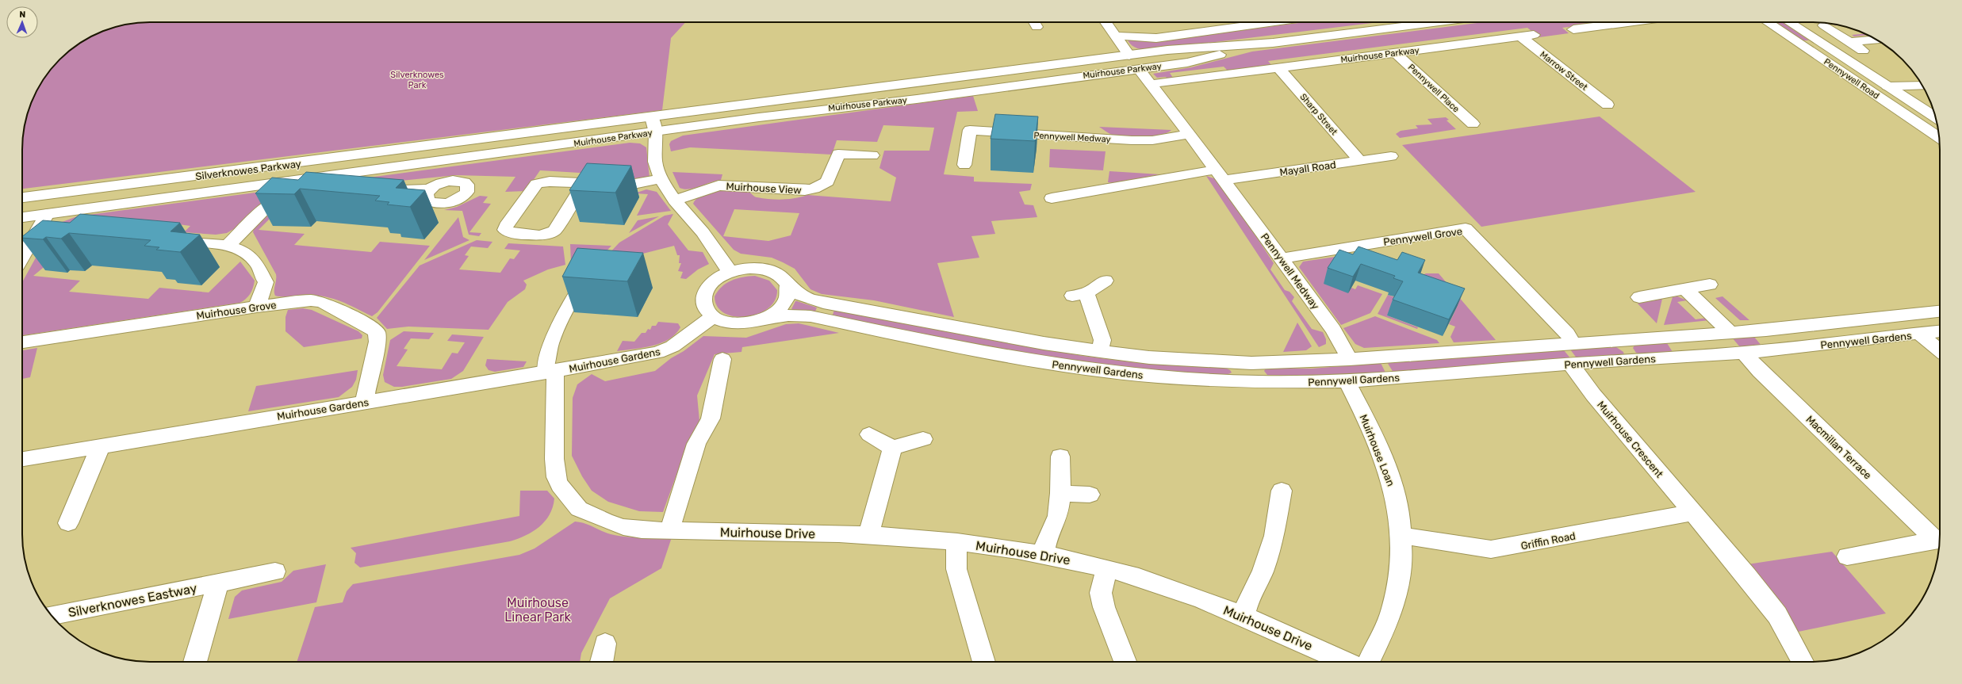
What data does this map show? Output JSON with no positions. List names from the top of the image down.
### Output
{
  "streets": {
    "street": [
      "Muirhouse Parkway",
      "Marrow Street",
      "Pennywell Road",
      "Pennywell Place",
      "Sharp Street",
      "Pennywell Medway",
      "Mayall Road",
      "Silverknowes Parkway",
      "Muirhouse View",
      "Pennywell Grove",
      "Muirhouse Grove",
      "Pennywell Gardens",
      "Muirhouse Gardens",
      "Muirhouse Crescent",
      "Macmillan Terrace",
      "Muirhouse Loan",
      "Muirhouse Drive",
      "Griffin Road",
      "Silverknowes Eastway"
    ]
  },
  "crossings": [
    ["Muirhouse Parkway", "Marrow Street"],
    ["Muirhouse Parkway", "Pennywell Place"],
    ["Muirhouse Parkway", "Sharp Street"],
    ["Muirhouse Parkway", "Pennywell Medway"],
    ["Muirhouse Parkway", "Silverknowes Parkway"],
    ["Sharp Street", "Mayall Road"],
    ["Pennywell Medway", "Mayall Road"],
    ["Pennywell Medway", "Pennywell Grove"],
    ["Pennywell Medway", "Pennywell Gardens"],
    ["Pennywell Grove", "Pennywell Gardens"],
    ["Muirhouse Grove", "Muirhouse Gardens"],
    ["Pennywell Gardens", "Muirhouse Gardens"],
    ["Pennywell Gardens", "Muirhouse Crescent"],
    ["Pennywell Gardens", "Macmillan Terrace"],
    ["Pennywell Gardens", "Muirhouse Loan"],
    ["Muirhouse Gardens", "Muirhouse Drive"],
    ["Muirhouse Crescent", "Griffin Road"],
    ["Muirhouse Loan", "Griffin Road"]
  ],
  "parks": ["Silverknowes Park", "Muirhouse Linear Park"],
  "north": "top"
}
